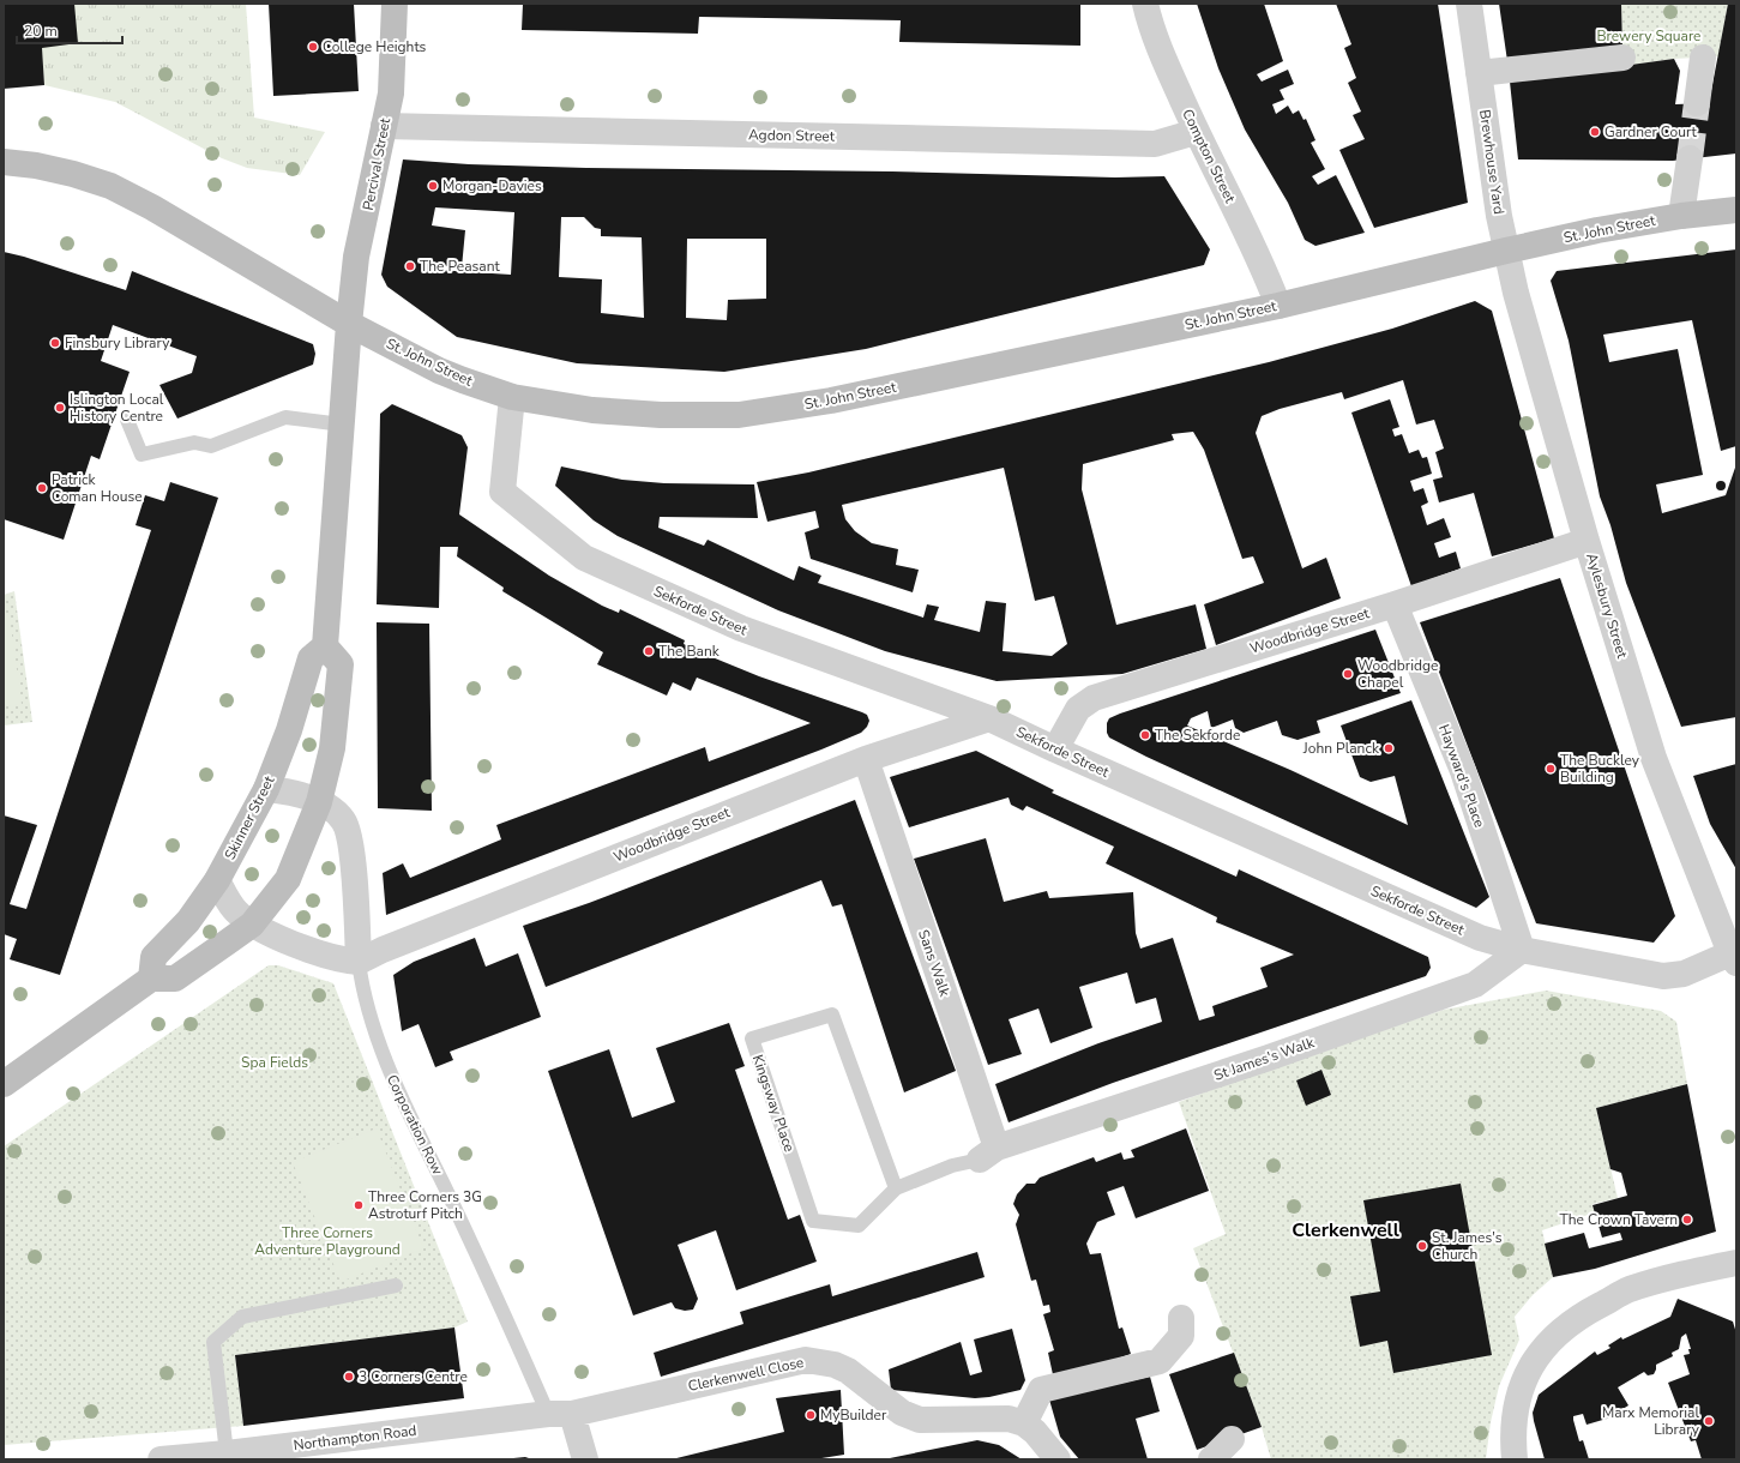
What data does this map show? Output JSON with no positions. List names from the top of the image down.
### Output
{
  "streets": {
    "main road": ["Percival Street", "St. John Street", "Skinner Street"],
    "street": [
      "Agdon Street",
      "Compton Street",
      "Brewhouse Yard",
      "Aylesbury Street",
      "Sekforde Street",
      "Woodbridge Street",
      "Hayward's Place",
      "Sans Walk",
      "St James's Walk",
      "Clerkenwell Close",
      "Northampton Road"
    ],
    "lane": ["Kingsway Place", "Corporation Row"]
  },
  "crossings": [
    ["Agdon Street", "Compton Street"],
    ["Agdon Street", "Percival Street"],
    ["Compton Street", "St. John Street"],
    ["Brewhouse Yard", "St. John Street"],
    ["Brewhouse Yard", "Aylesbury Street"],
    ["Percival Street", "St. John Street"],
    ["St. John Street", "Aylesbury Street"],
    ["St. John Street", "Sekforde Street"],
    ["Aylesbury Street", "Sekforde Street"],
    ["Aylesbury Street", "Woodbridge Street"],
    ["Sekforde Street", "Woodbridge Street"],
    ["Sekforde Street", "Hayward's Place"],
    ["Sekforde Street", "St James's Walk"],
    ["Woodbridge Street", "Hayward's Place"],
    ["Woodbridge Street", "Sans Walk"],
    ["Woodbridge Street", "Corporation Row"],
    ["Hayward's Place", "St James's Walk"],
    ["Sans Walk", "St James's Walk"],
    ["Sans Walk", "Kingsway Place"],
    ["St James's Walk", "Kingsway Place"],
    ["Corporation Row", "Clerkenwell Close"],
    ["Corporation Row", "Northampton Road"],
    ["Clerkenwell Close", "Northampton Road"]
  ],
  "districts": ["Clerkenwell"],
  "parks": ["Brewery Square", "Spa Fields", "Three Corners Adventure Playground"],
  "places": [
    "College Heights",
    "Gardner Court",
    "Morgan-Davies",
    "The Peasant",
    "Finsbury Library",
    "Islington Local History Centre",
    "Patrick Coman House",
    "The Bank",
    "Woodbridge Chapel",
    "The Sekforde",
    "John Planck",
    "The Buckley Building",
    "Three Corners 3G Astroturf Pitch",
    "The Crown Tavern",
    "St. James's Church",
    "3 Corners Centre",
    "MyBuilder",
    "Marx Memorial Library"
  ],
  "scale_bar": "20 m"
}
